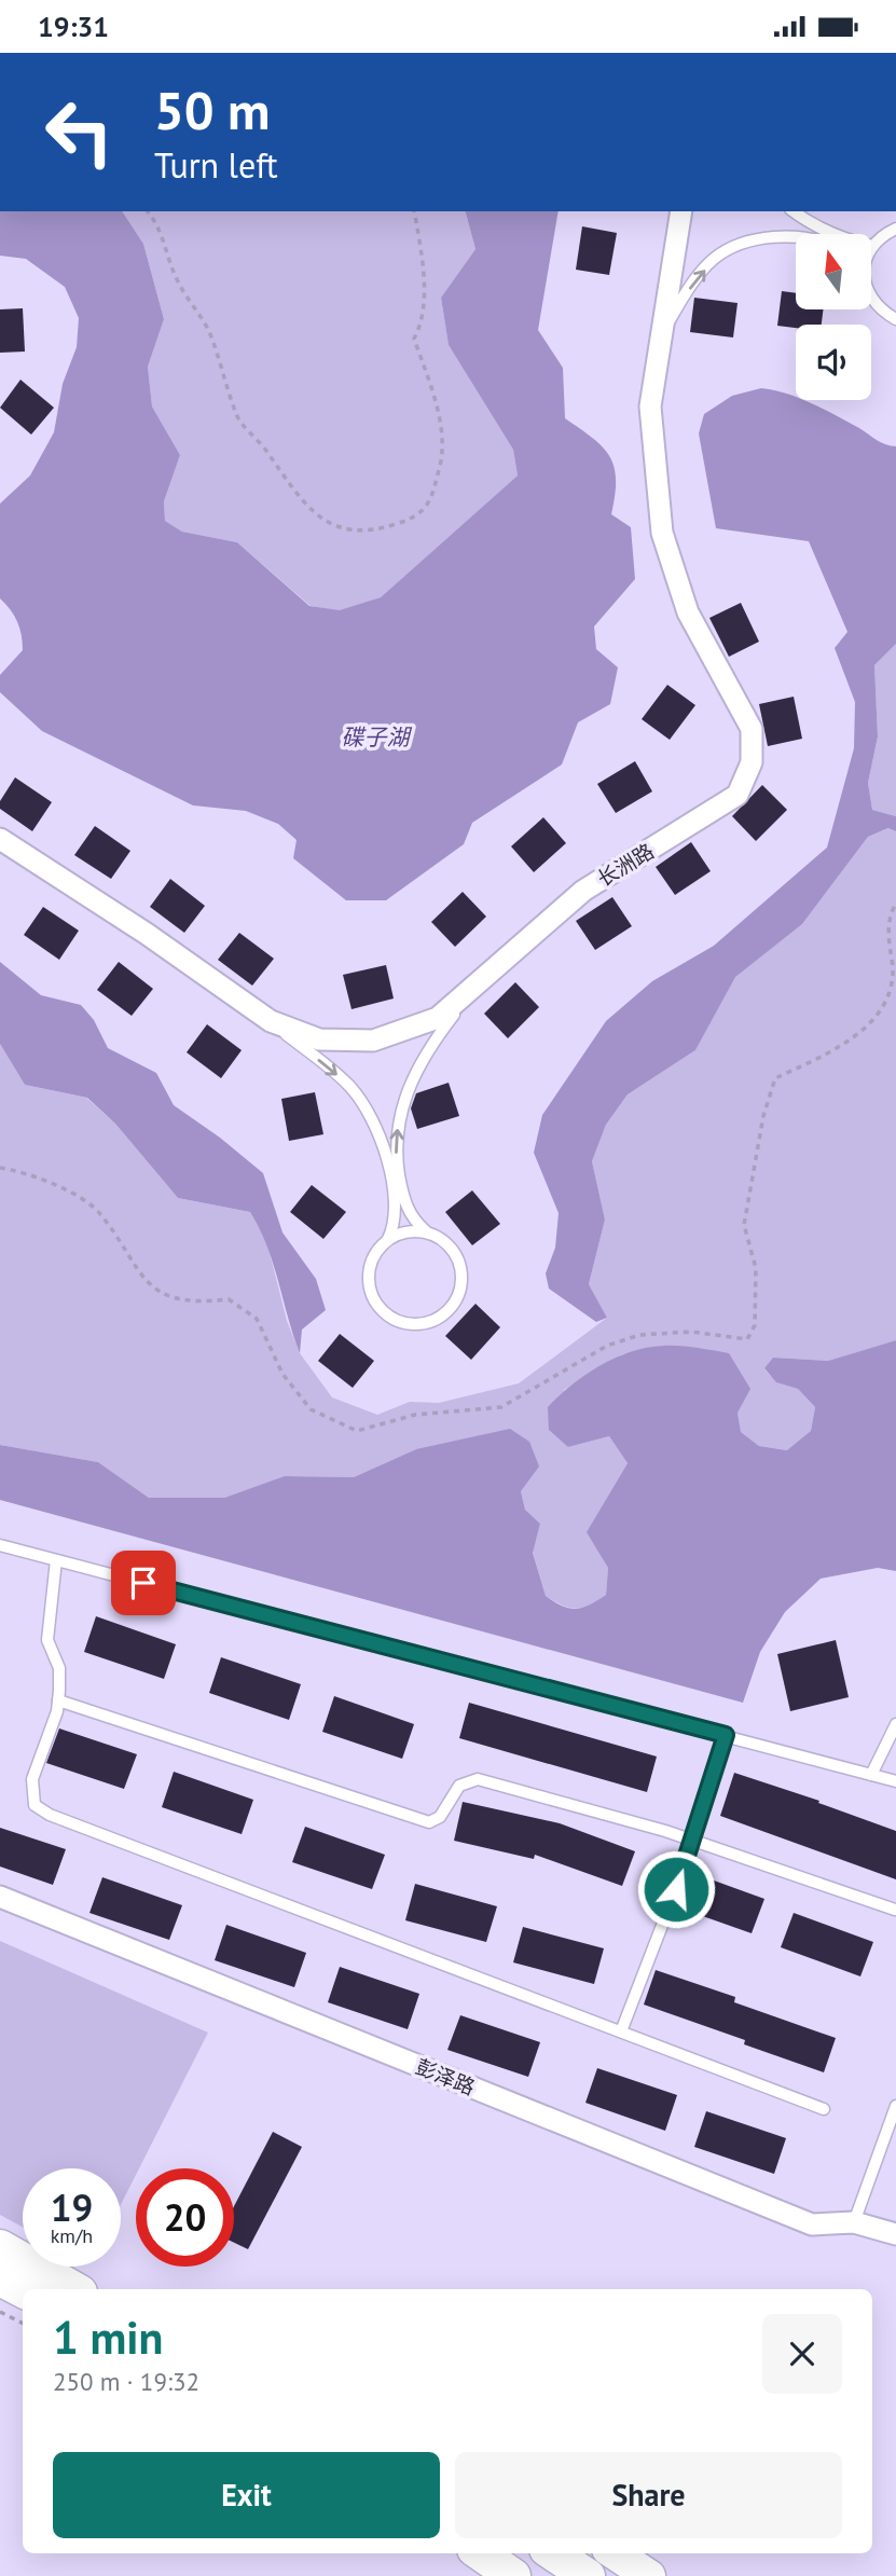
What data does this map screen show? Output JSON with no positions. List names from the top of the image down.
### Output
{
  "streets": {
    "street": ["长洲路", "彭泽路"]
  },
  "water": ["碟子湖"],
  "north": "top",
  "page": {
    "status": "19:31",
    "turn": ["50 m", "Turn left"],
    "speed": "19 km/h",
    "limit": "20",
    "heading": ["1 min", "250 m · 19:32"],
    "buttons": ["Exit", "Share"]
  }
}
